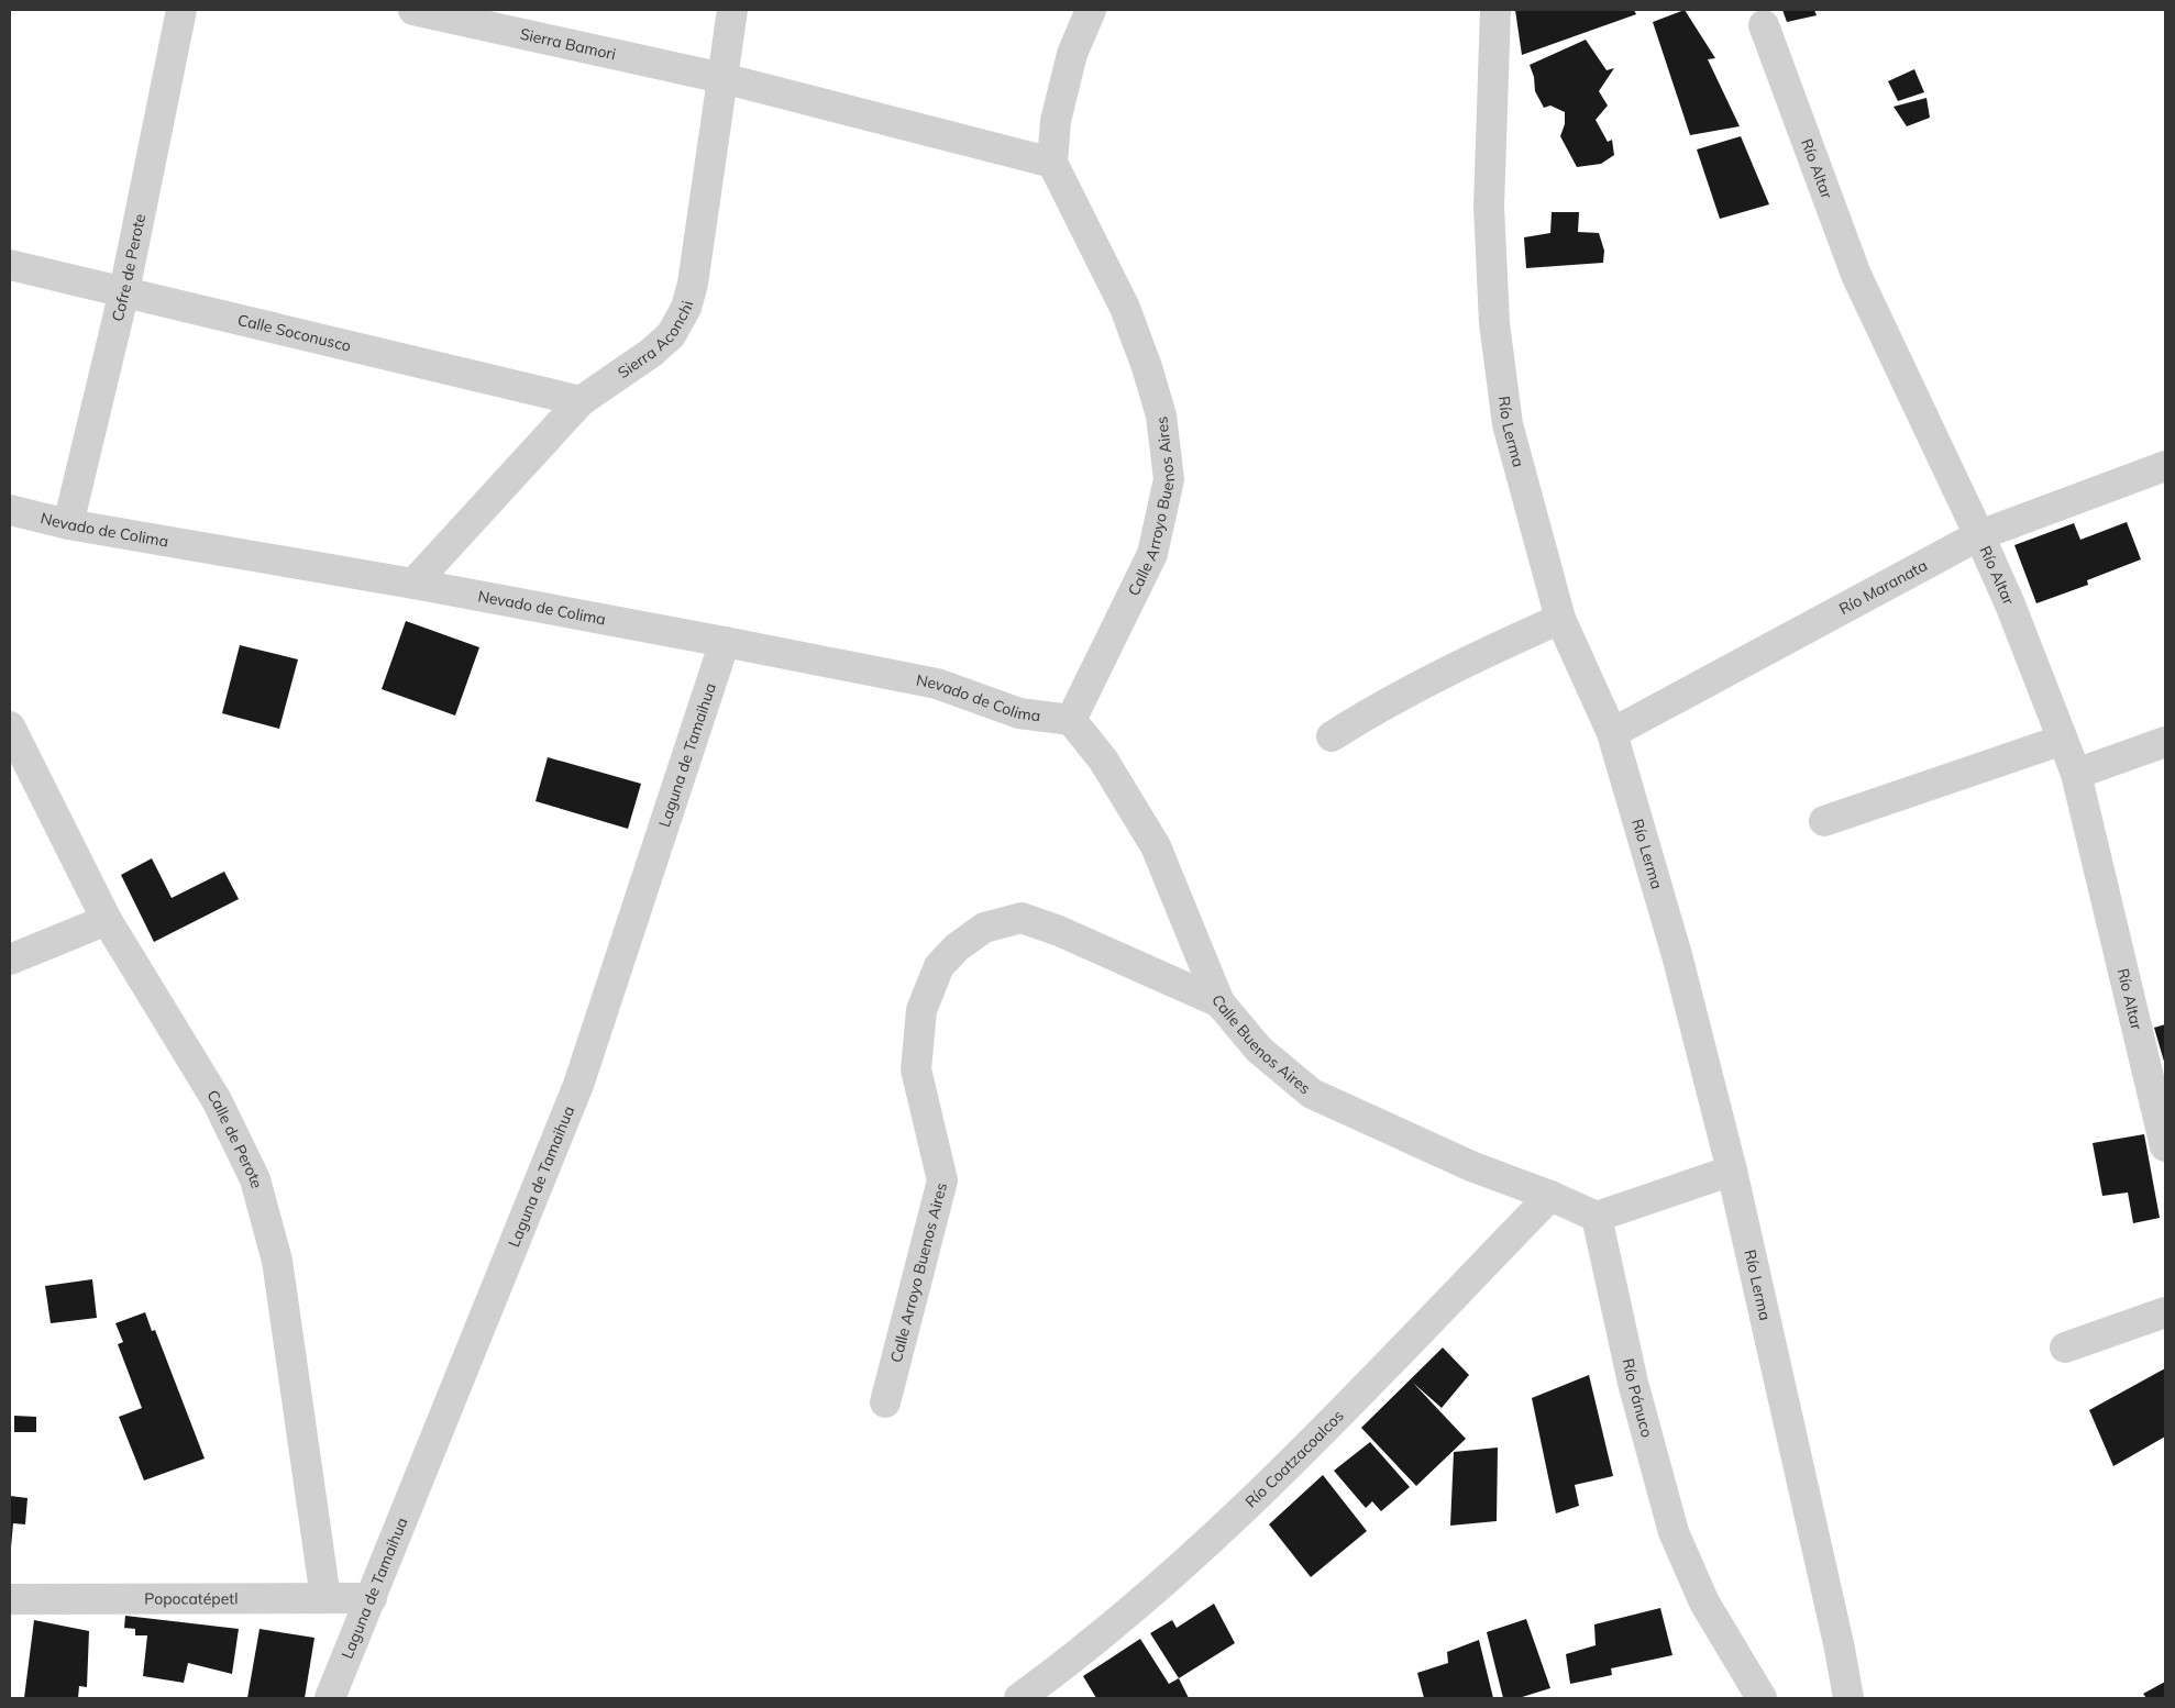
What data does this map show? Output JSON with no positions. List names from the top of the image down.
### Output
{
  "streets": {
    "street": [
      "Sierra Bamori",
      "Río Altar",
      "Cofre de Perote",
      "Calle Soconusco",
      "Sierra Aconchi",
      "Río Lerma",
      "Calle Arroyo Buenos Aires",
      "Nevado de Colima",
      "Río Maranata",
      "Laguna de Tamaihua",
      "Calle Buenos Aires",
      "Calle de Perote",
      "Río Pánuco",
      "Río Coatzacoalcos",
      "Popocatépetl"
    ]
  },
  "crossings": [
    ["Sierra Bamori", "Sierra Aconchi"],
    ["Sierra Bamori", "Calle Arroyo Buenos Aires"],
    ["Río Altar", "Río Maranata"],
    ["Cofre de Perote", "Calle Soconusco"],
    ["Cofre de Perote", "Nevado de Colima"],
    ["Calle Soconusco", "Sierra Aconchi"],
    ["Sierra Aconchi", "Nevado de Colima"],
    ["Río Lerma", "Río Maranata"],
    ["Calle Arroyo Buenos Aires", "Nevado de Colima"],
    ["Calle Arroyo Buenos Aires", "Calle Buenos Aires"],
    ["Nevado de Colima", "Laguna de Tamaihua"],
    ["Nevado de Colima", "Calle Buenos Aires"],
    ["Laguna de Tamaihua", "Popocatépetl"],
    ["Calle Buenos Aires", "Río Pánuco"],
    ["Calle Buenos Aires", "Río Coatzacoalcos"],
    ["Calle de Perote", "Popocatépetl"]
  ]
}
